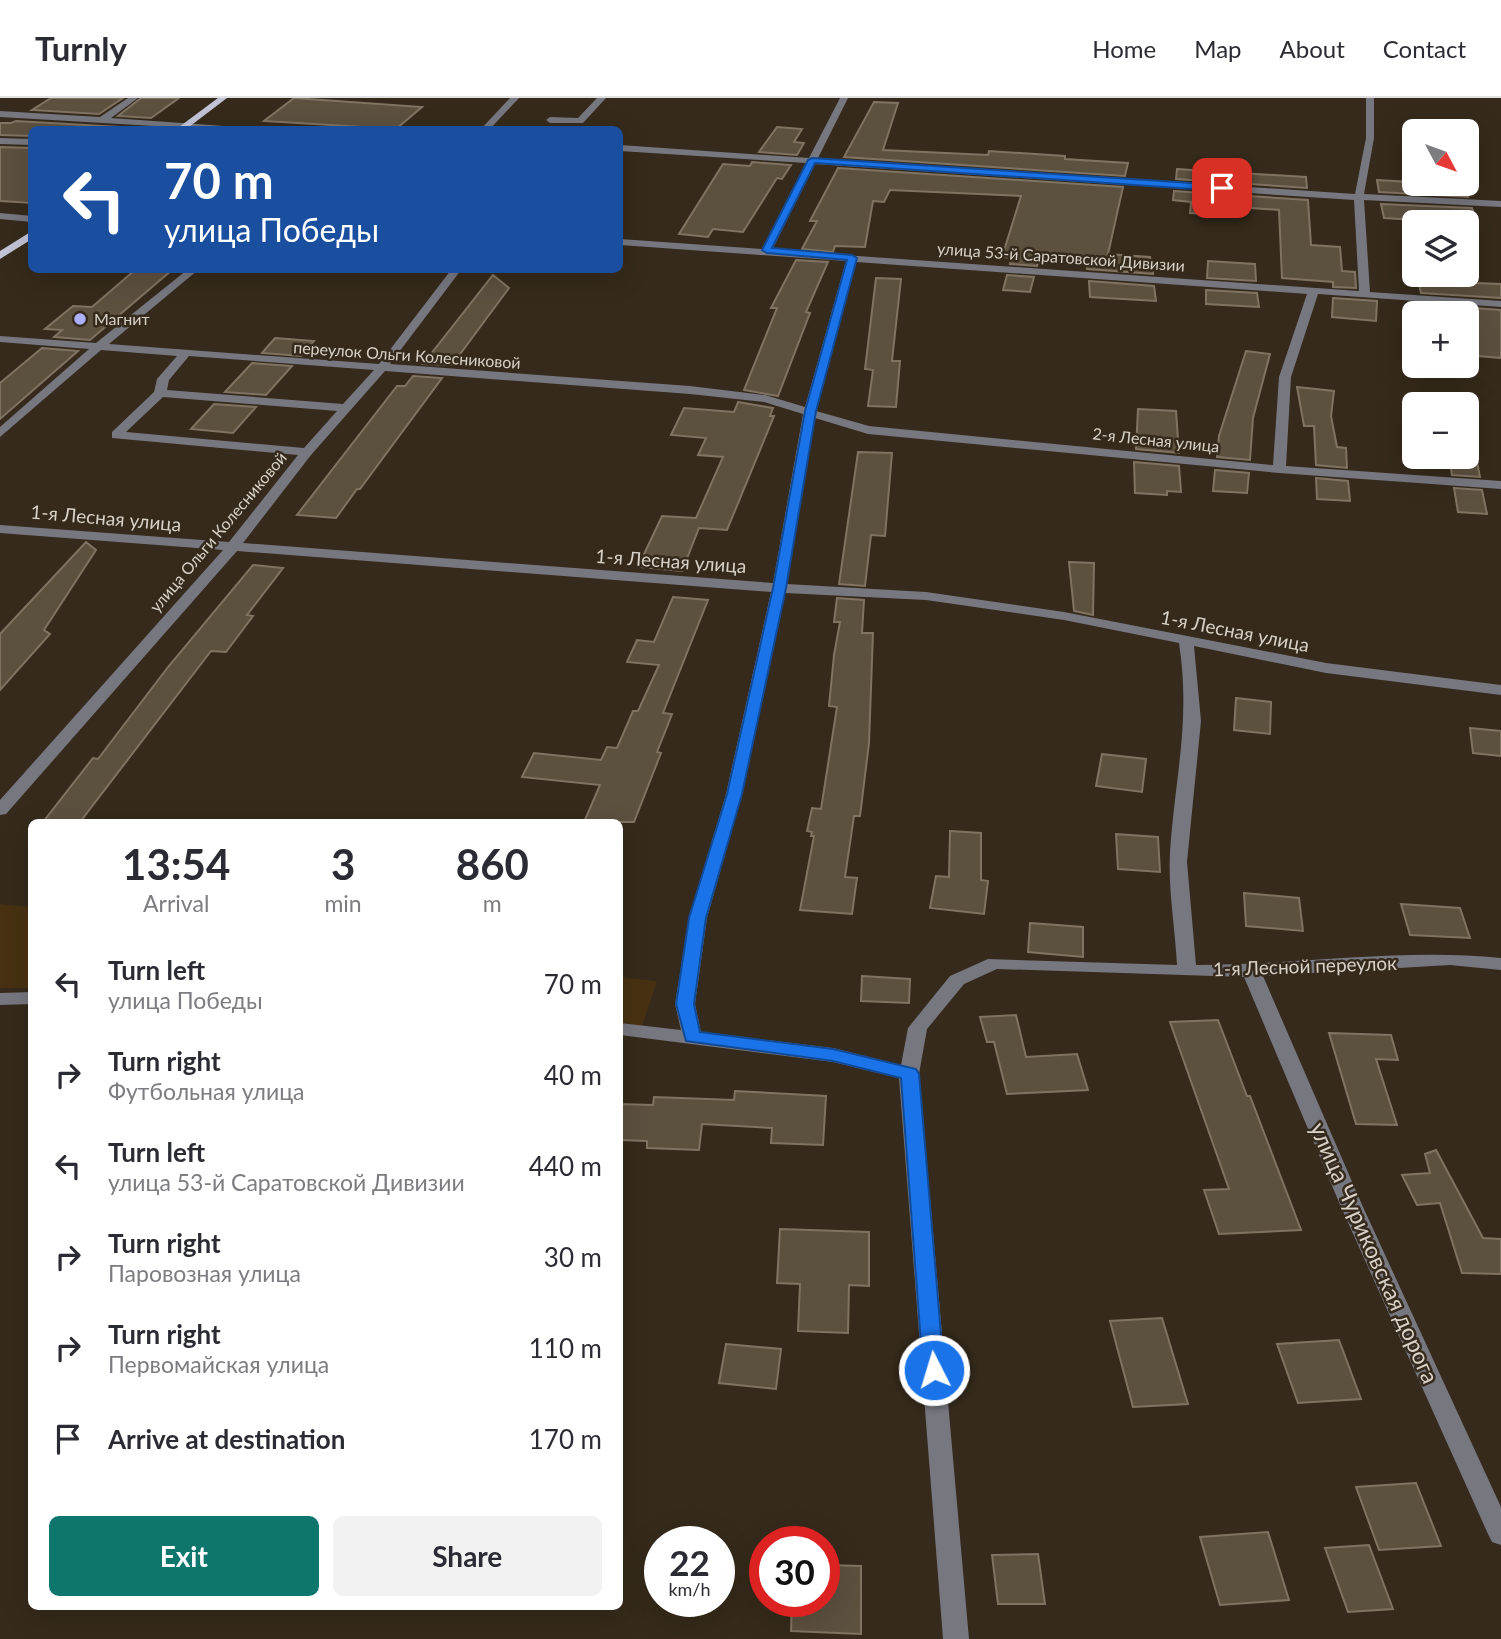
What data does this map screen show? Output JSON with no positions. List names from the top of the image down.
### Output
{
  "streets": {
    "street": [
      "улица 53-й Саратовской Дивизии",
      "переулок Ольги Колесниковой",
      "2-я Лесная улица",
      "1-я Лесная улица",
      "улица Ольги Колесниковой",
      "1-я Лесной переулок",
      "улица Чуриковская дорога"
    ]
  },
  "crossings": [
    ["переулок Ольги Колесниковой", "2-я Лесная улица"],
    ["переулок Ольги Колесниковой", "улица Ольги Колесниковой"],
    ["1-я Лесная улица", "улица Ольги Колесниковой"],
    ["1-я Лесная улица", "1-я Лесной переулок"],
    ["1-я Лесной переулок", "улица Чуриковская дорога"]
  ],
  "places": ["Магнит"],
  "north": "bottom right",
  "page": {
    "header": "Turnly",
    "nav": [
      "Home",
      "Map",
      "About",
      "Contact"
    ],
    "map_buttons": ["+", "−"],
    "turn": ["70 m", "улица Победы"],
    "eta": [
      "13:54",
      "Arrival",
      "3",
      "min",
      "860",
      "m"
    ],
    "list": [
      {
        "name": "Turn left",
        "note": "улица Победы",
        "value": "70 m"
      },
      {
        "name": "Turn right",
        "note": "Футбольная улица",
        "value": "40 m"
      },
      {
        "name": "Turn left",
        "note": "улица 53-й Саратовской Дивизии",
        "value": "440 m"
      },
      {
        "name": "Turn right",
        "note": "Паровозная улица",
        "value": "30 m"
      },
      {
        "name": "Turn right",
        "note": "Первомайская улица",
        "value": "110 m"
      },
      {
        "name": "Arrive at destination",
        "value": "170 m"
      }
    ],
    "buttons": ["Exit", "Share"],
    "speed": "22 km/h",
    "limit": "30"
  }
}
